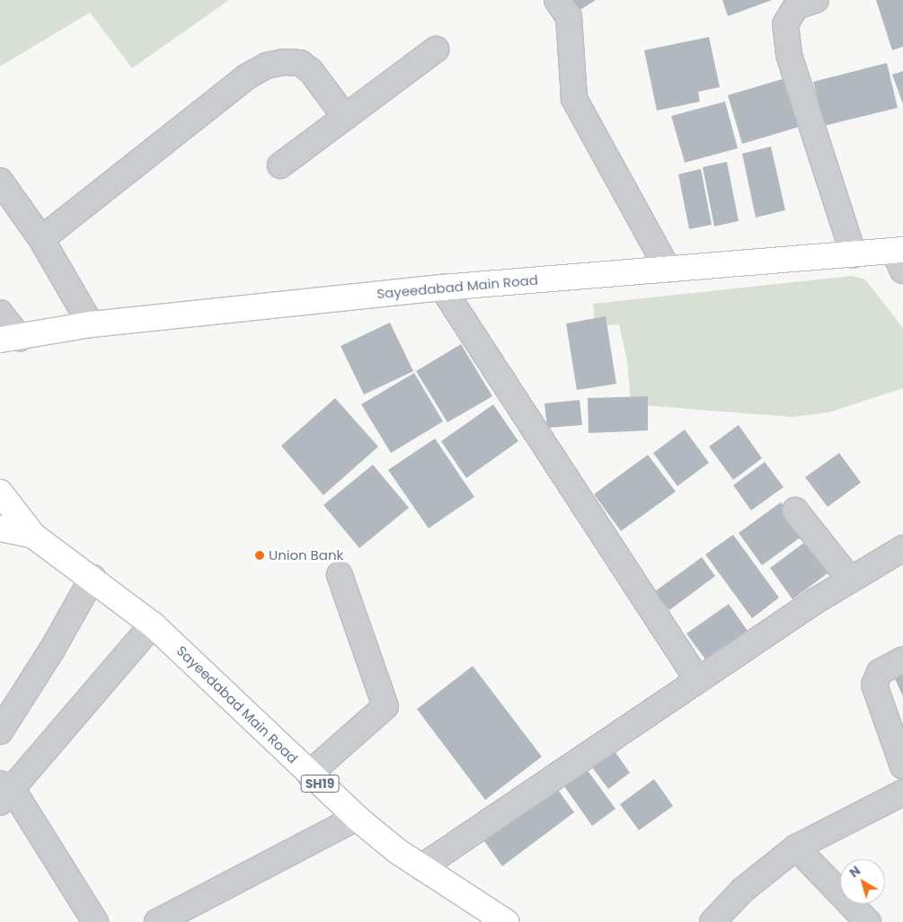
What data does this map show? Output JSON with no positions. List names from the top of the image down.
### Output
{
  "streets": {
    "main road": ["Sayeedabad Main Road", "SH19"]
  },
  "places": ["Union Bank"],
  "north": "top left"
}
